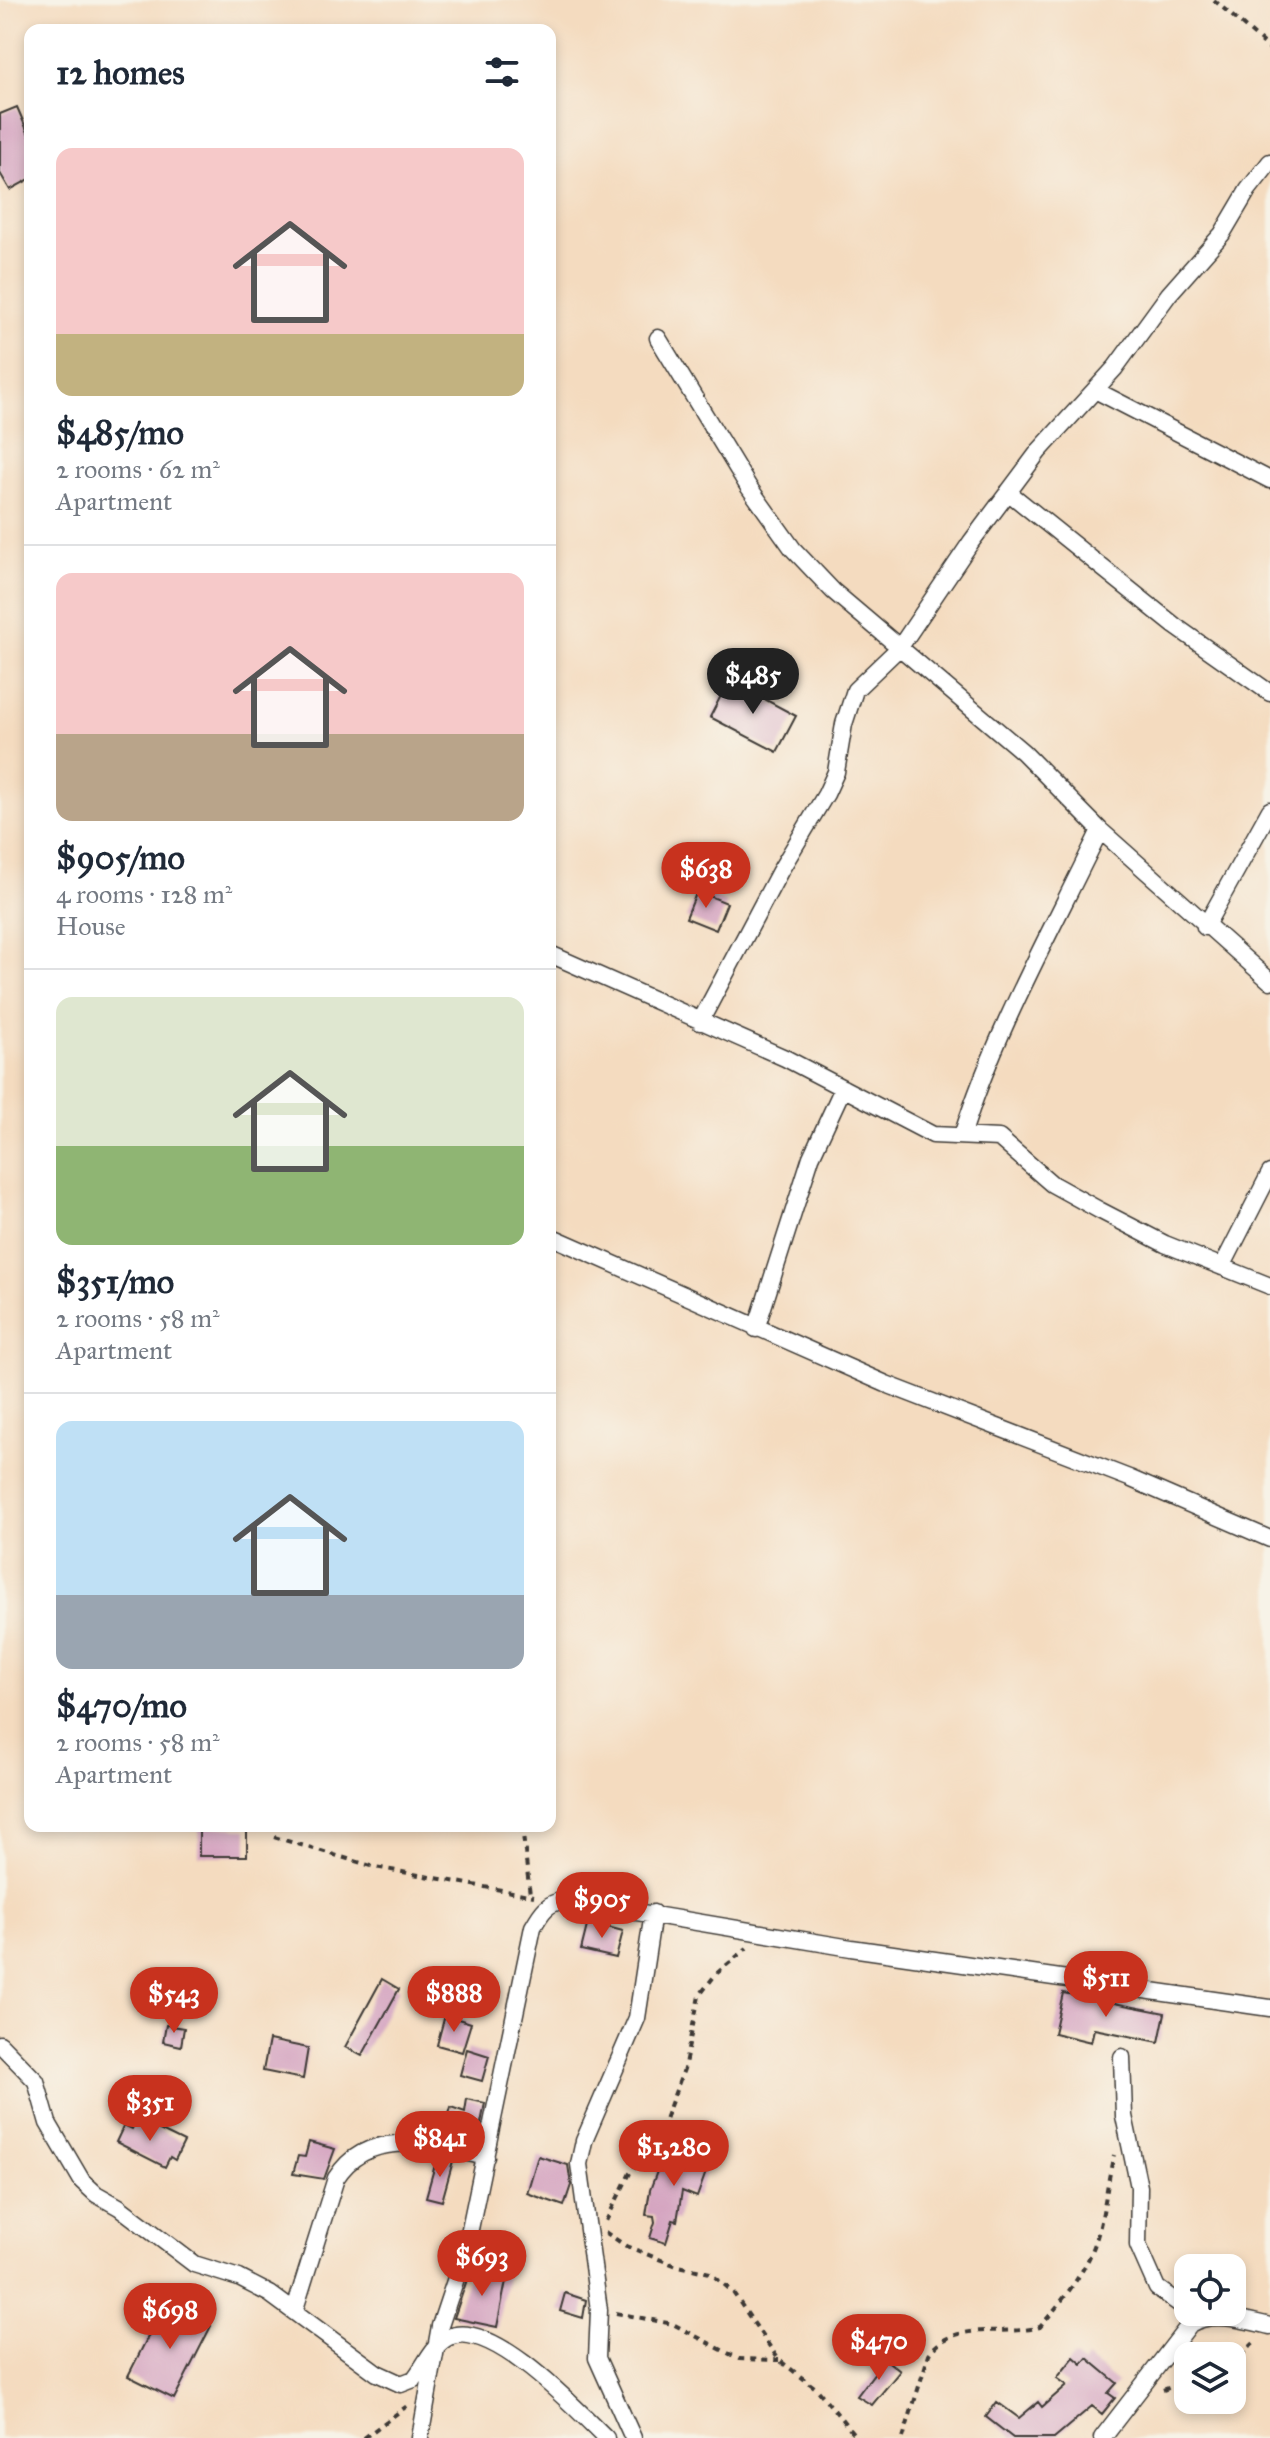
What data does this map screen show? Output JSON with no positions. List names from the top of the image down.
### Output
{
  "page": {
    "heading": "12 homes",
    "list": [
      {
        "name": "$485/mo",
        "note": "2 rooms · 62 m² · Apartment"
      },
      {
        "name": "$905/mo",
        "note": "4 rooms · 128 m² · House"
      },
      {
        "name": "$351/mo",
        "note": "2 rooms · 58 m² · Apartment"
      },
      {
        "name": "$470/mo",
        "note": "2 rooms · 58 m² · Apartment"
      }
    ],
    "price": [
      "$485",
      "$638",
      "$905",
      "$511",
      "$888",
      "$543",
      "$351",
      "$841",
      "$1,280",
      "$693",
      "$698",
      "$470"
    ]
  }
}
